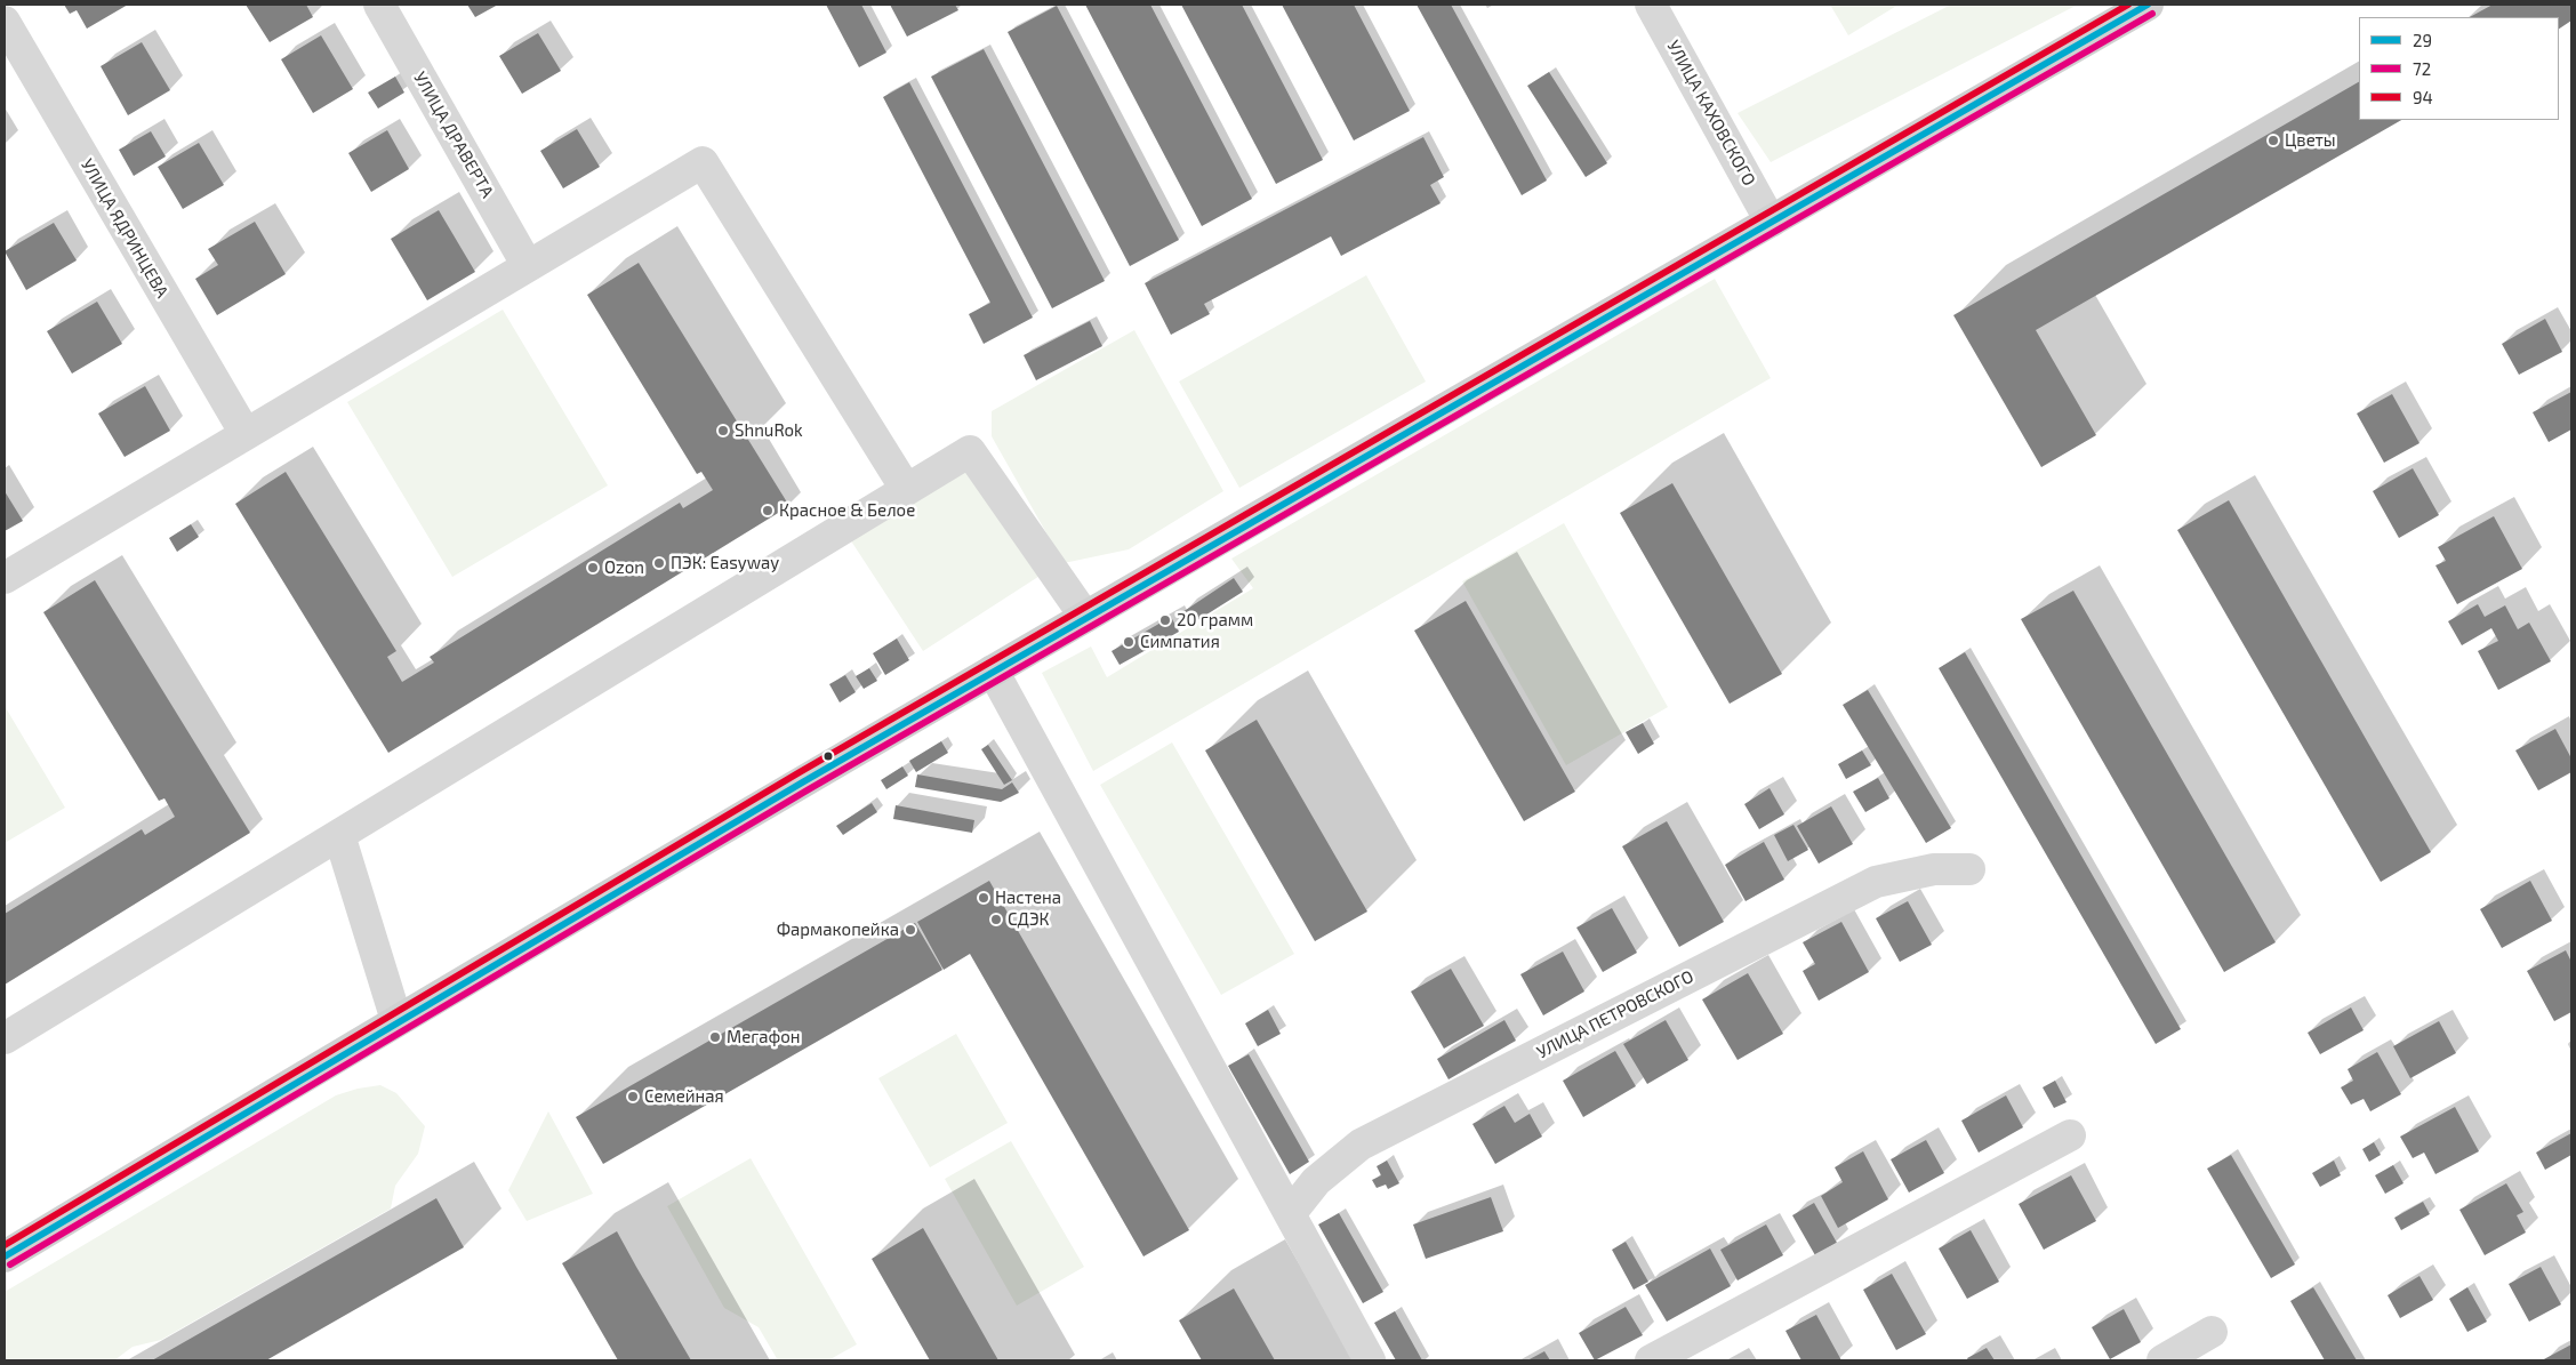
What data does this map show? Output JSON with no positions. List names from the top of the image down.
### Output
{
  "streets": {
    "street": [
      "УЛИЦА КАХОВСКОГО",
      "УЛИЦА ДРАВЕРТА",
      "УЛИЦА ЯДРИНЦЕВА",
      "УЛИЦА ПЕТРОВСКОГО"
    ]
  },
  "places": [
    "Цветы",
    "ShnuRok",
    "Красное & Белое",
    "ПЭК: Easyway",
    "Ozon",
    "20 грамм",
    "Симпатия",
    "Настена",
    "СДЭК",
    "Фармакопейка",
    "Мегафон",
    "Семейная"
  ],
  "lines": ["transit line 29", "transit line 94", "transit line 72"],
  "legend": ["29", "72", "94"]
}
